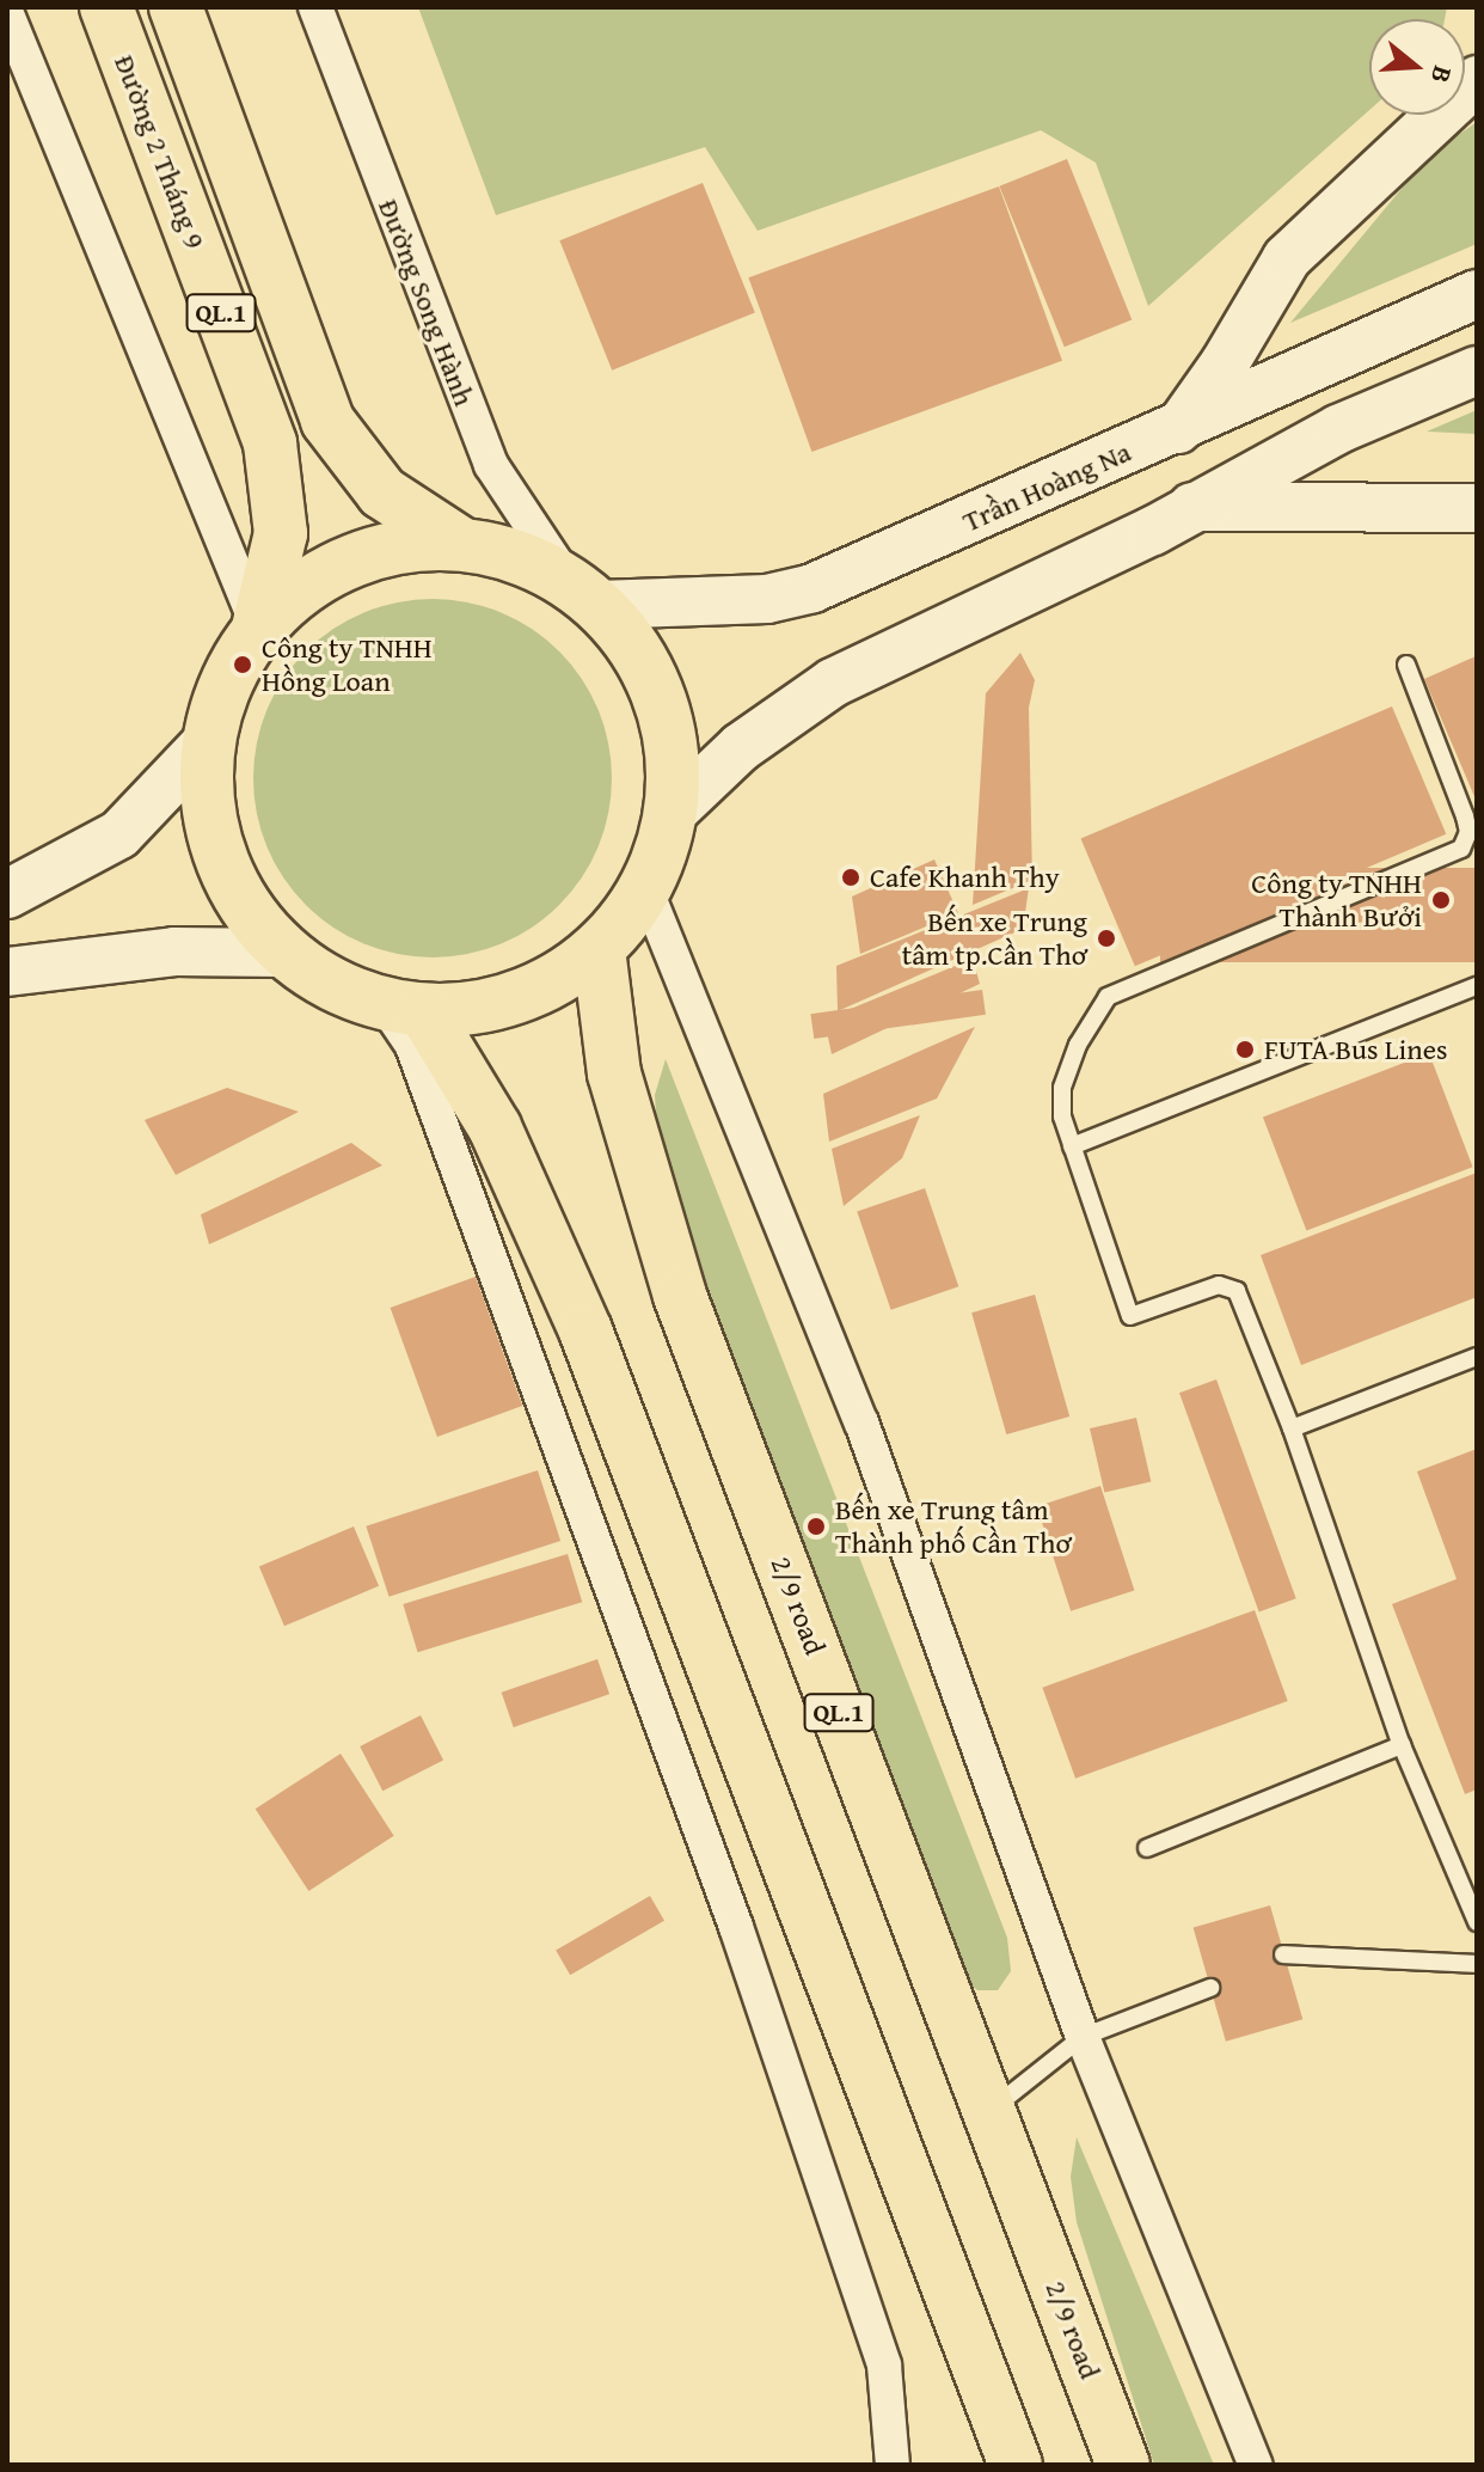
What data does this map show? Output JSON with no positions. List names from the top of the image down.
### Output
{
  "streets": {
    "highway": ["Đường 2 Tháng 9", "QL.1", "2/9 road"],
    "main road": ["Trần Hoàng Na"],
    "street": ["Đường Song Hành"]
  },
  "crossings": [
    ["Đường Song Hành", "Trần Hoàng Na"]
  ],
  "places": [
    "Công ty TNHH Hồng Loan",
    "Cafe Khanh Thy",
    "Công ty TNHH Thành Bưởi",
    "Bến xe Trung tâm tp.Cần Thơ",
    "FUTA Bus Lines",
    "Bến xe Trung tâm Thành phố Cần Thơ"
  ],
  "north": "right"
}
